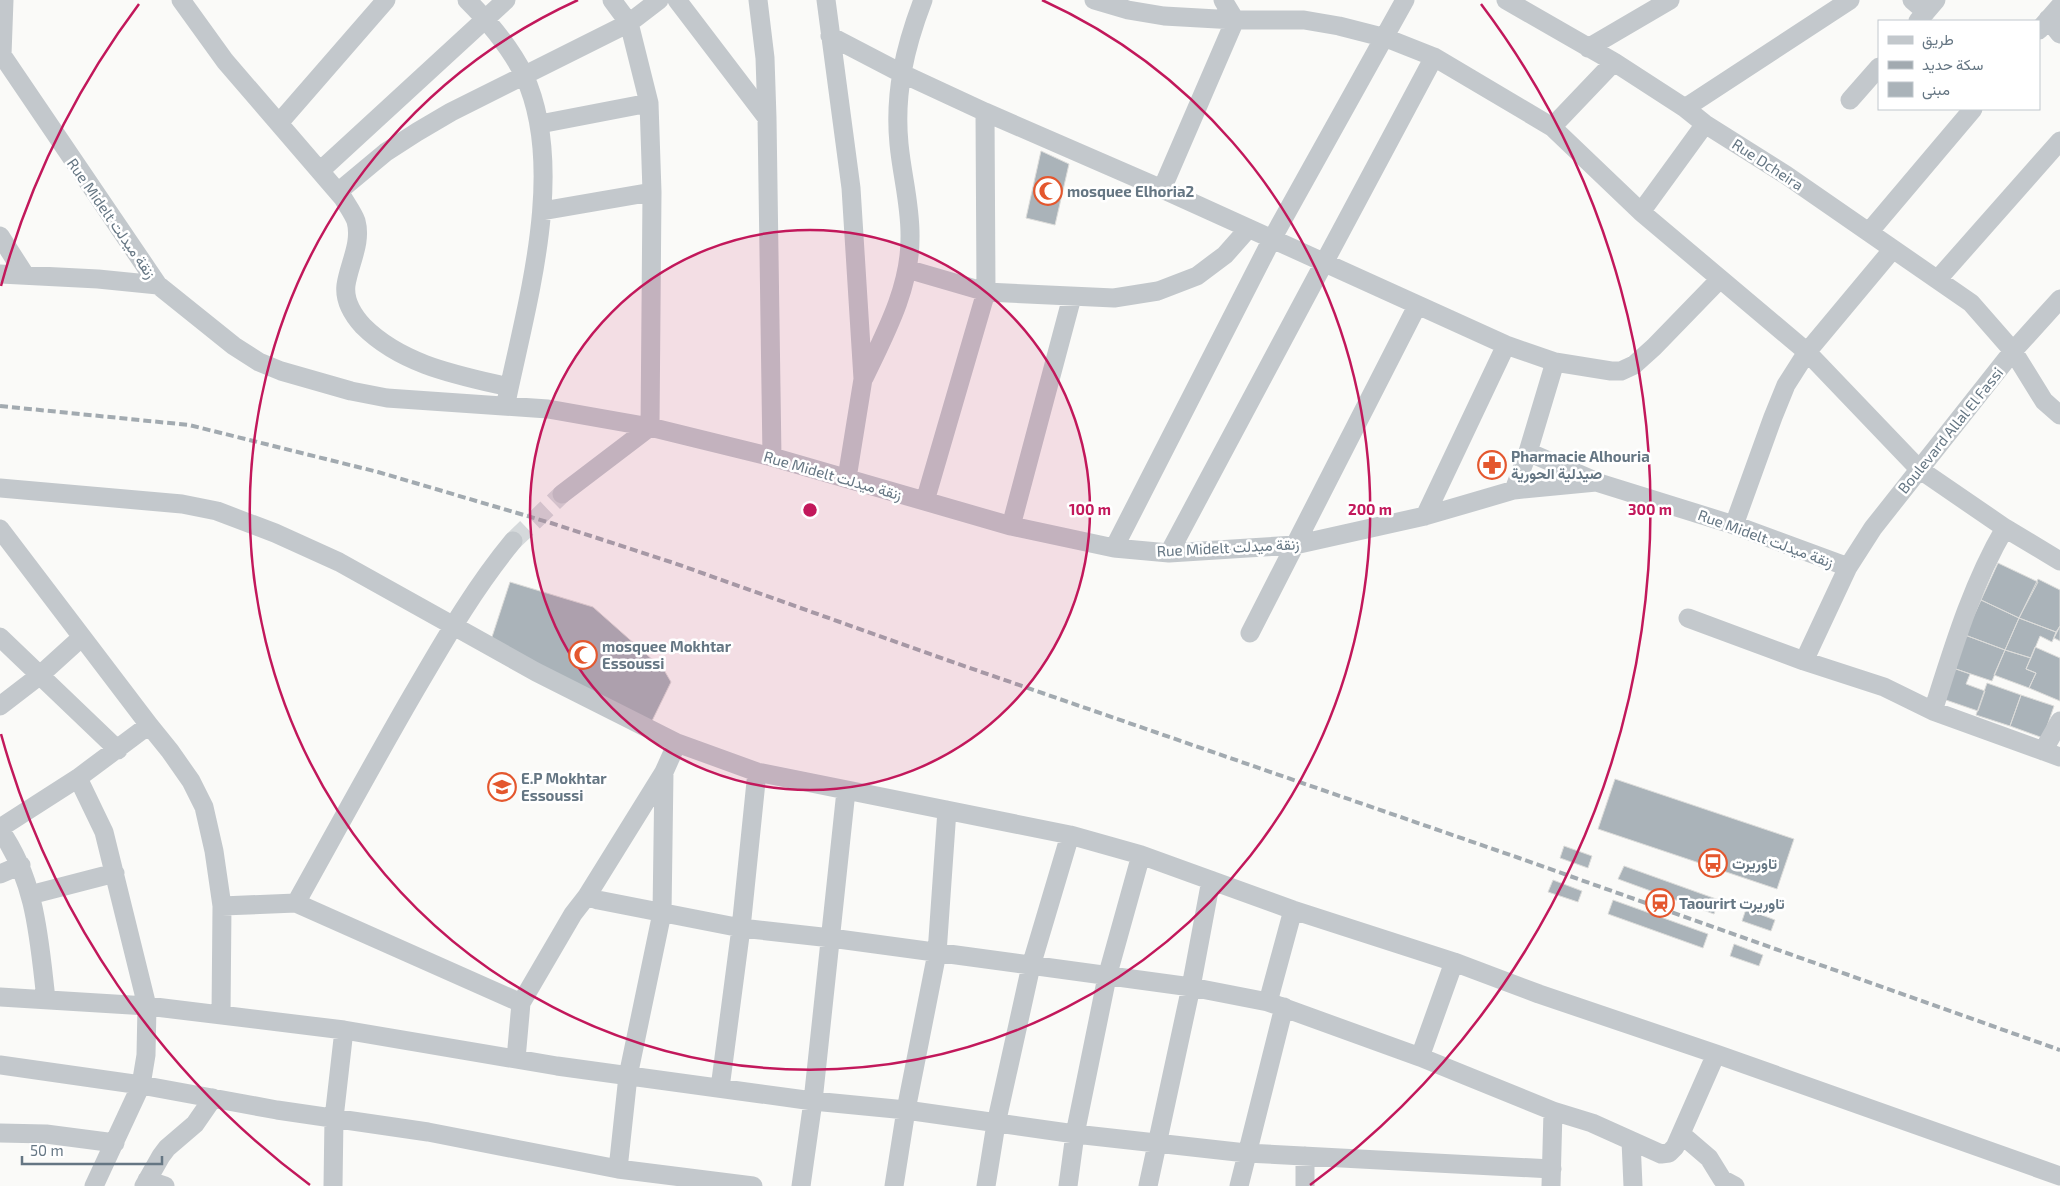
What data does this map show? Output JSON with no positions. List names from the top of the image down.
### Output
{
  "streets": {
    "street": ["Rue Dcheira", "Rue Midelt زنقة ميدلت", "Boulevard Allal El Fassi"]
  },
  "crossings": [
    ["Rue Dcheira", "Boulevard Allal El Fassi"],
    ["Rue Midelt زنقة ميدلت", "Boulevard Allal El Fassi"]
  ],
  "places": {
    "mosque": ["mosquee Elhoria2", "mosquee Mokhtar Essoussi"],
    "pharmacy": ["Pharmacie Alhouria صيدلية الحورية"],
    "school or university": ["E.P Mokhtar Essoussi"],
    "bus stop": ["تاوريرت"],
    "station": ["Taourirt تاوريرت"]
  },
  "legend": ["طريق", "سكة حديد", "مبنى"],
  "scale_bar": "50 m",
  "rings": ["100 m", "200 m", "300 m"]
}
